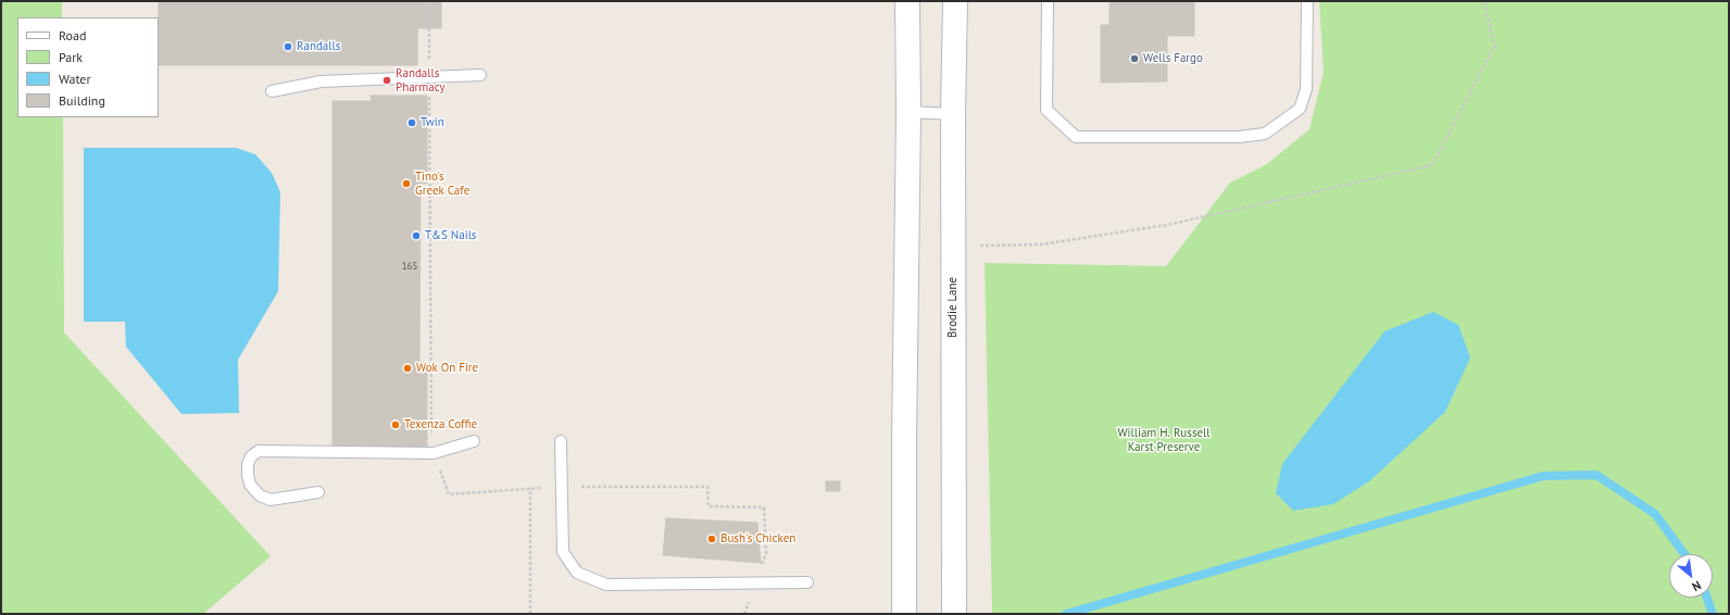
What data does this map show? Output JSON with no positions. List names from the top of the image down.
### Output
{
  "streets": {
    "main road": ["Brodie Lane"]
  },
  "parks": ["William H. Russell Karst Preserve"],
  "places": [
    "Randalls",
    "Wells Fargo",
    "Randalls Pharmacy",
    "Twin",
    "Tino's Greek Cafe",
    "T&S Nails",
    "Wok On Fire",
    "Texenza Coffie",
    "Bush's Chicken"
  ],
  "house_numbers": ["165"],
  "legend": [
    "Road",
    "Park",
    "Water",
    "Building"
  ],
  "north": "bottom right"
}
